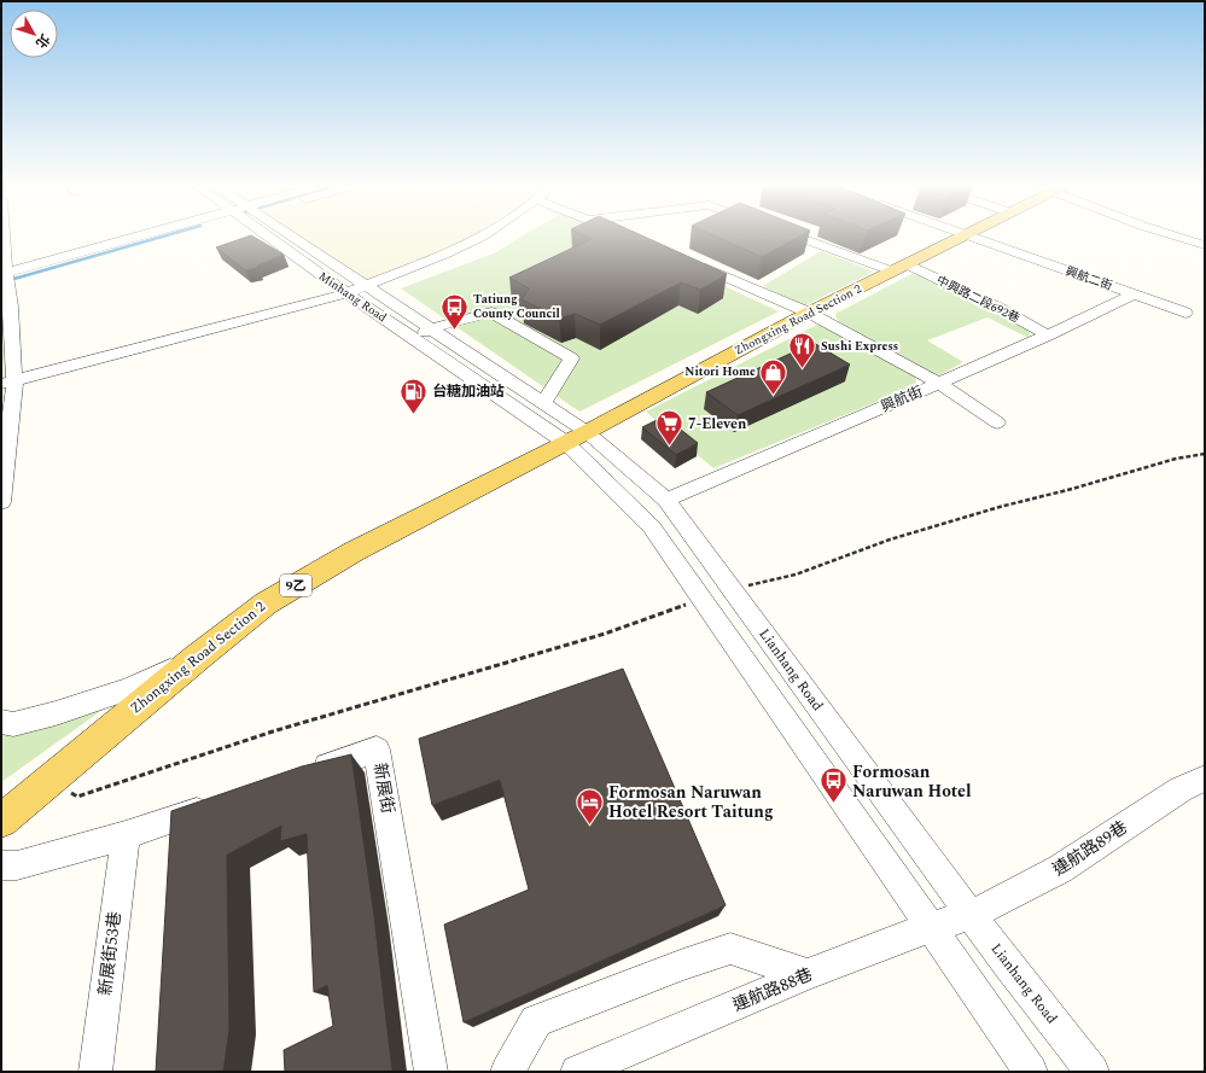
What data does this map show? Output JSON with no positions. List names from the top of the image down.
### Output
{
  "streets": {
    "main road": ["Zhongxing Road Section 2", "9乙"],
    "street": [
      "興航二街",
      "Minhang Road",
      "中興路二段692巷",
      "興航街",
      "Lianhang Road",
      "新展街",
      "連航路89巷",
      "新展街53巷",
      "連航路88巷"
    ]
  },
  "crossings": [
    ["興航二街", "興航街"],
    ["Minhang Road", "Lianhang Road"],
    ["中興路二段692巷", "Zhongxing Road Section 2"],
    ["中興路二段692巷", "興航街"],
    ["Zhongxing Road Section 2", "Lianhang Road"],
    ["興航街", "Lianhang Road"],
    ["Lianhang Road", "連航路89巷"],
    ["Lianhang Road", "連航路88巷"],
    ["連航路89巷", "連航路88巷"]
  ],
  "places": {
    "bus stop": ["Tatiung County Council", "Formosan Naruwan Hotel"],
    "restaurant": ["Sushi Express"],
    "shop": ["Nitori Home"],
    "fuel station": ["台糖加油站"],
    "supermarket": ["7-Eleven"],
    "hotel": ["Formosan Naruwan Hotel Resort Taitung"]
  },
  "north": "bottom right"
}
